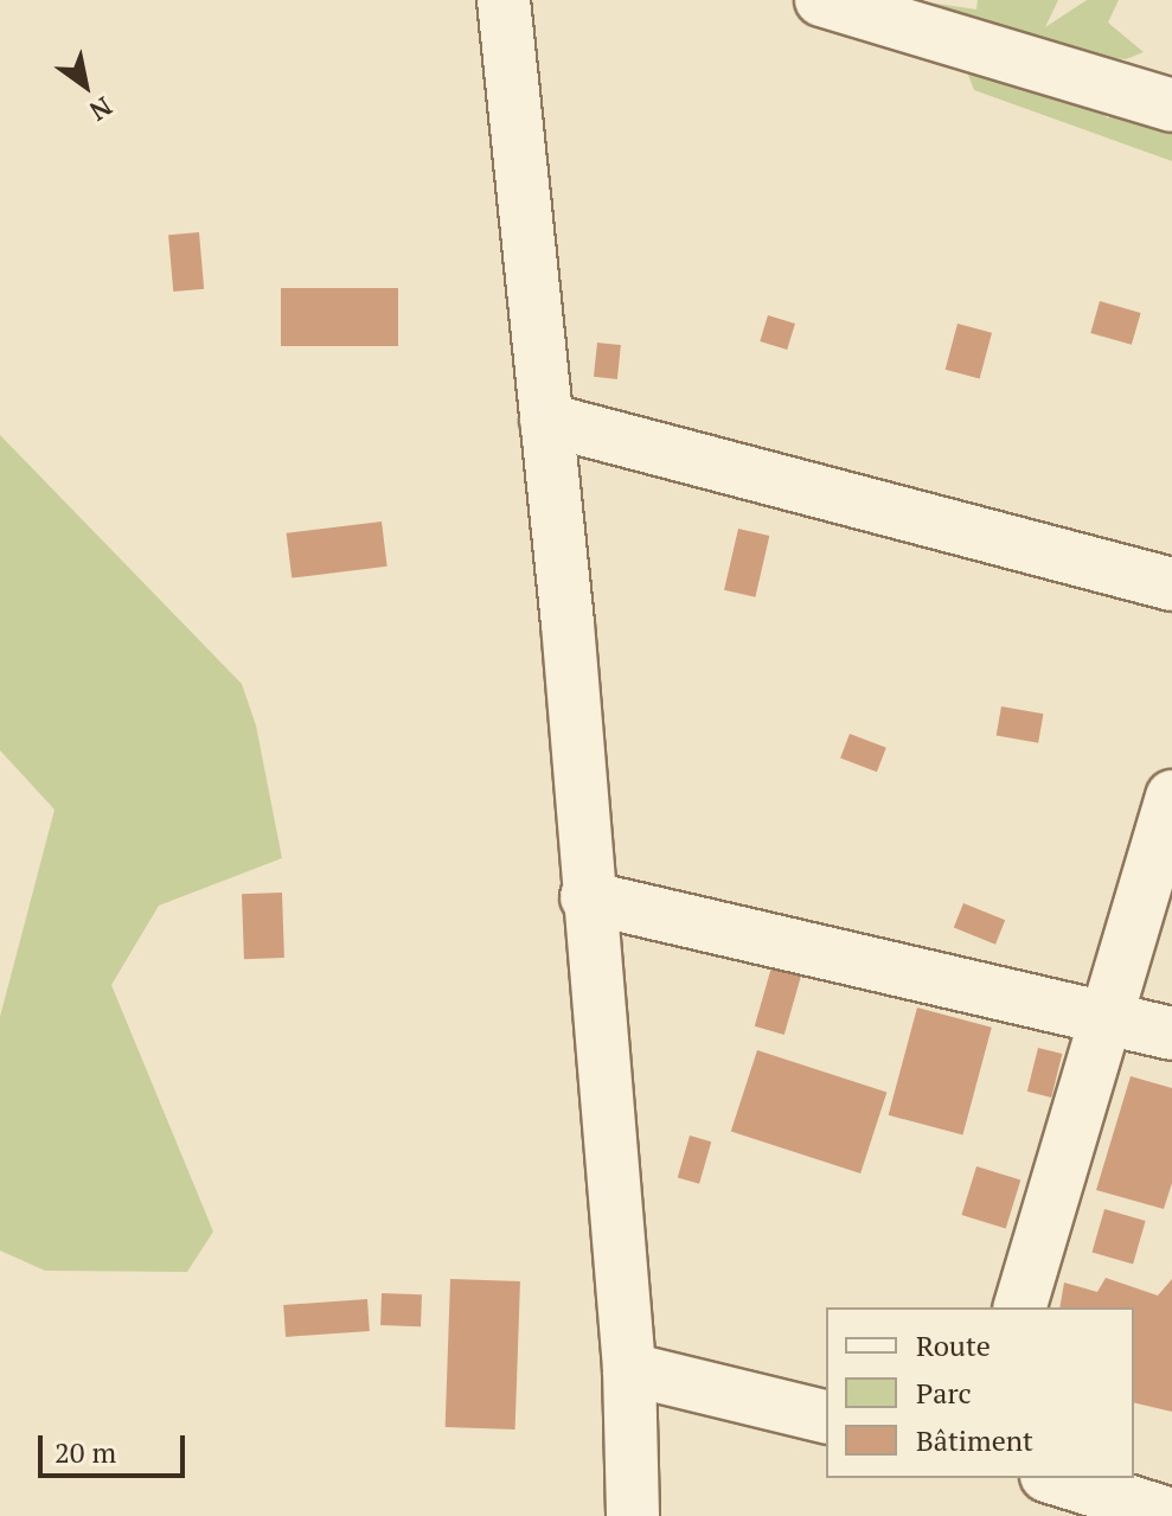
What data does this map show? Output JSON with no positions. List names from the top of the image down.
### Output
{
  "legend": ["Route", "Parc", "Bâtiment"],
  "scale_bar": "20 m",
  "north": "bottom right"
}
